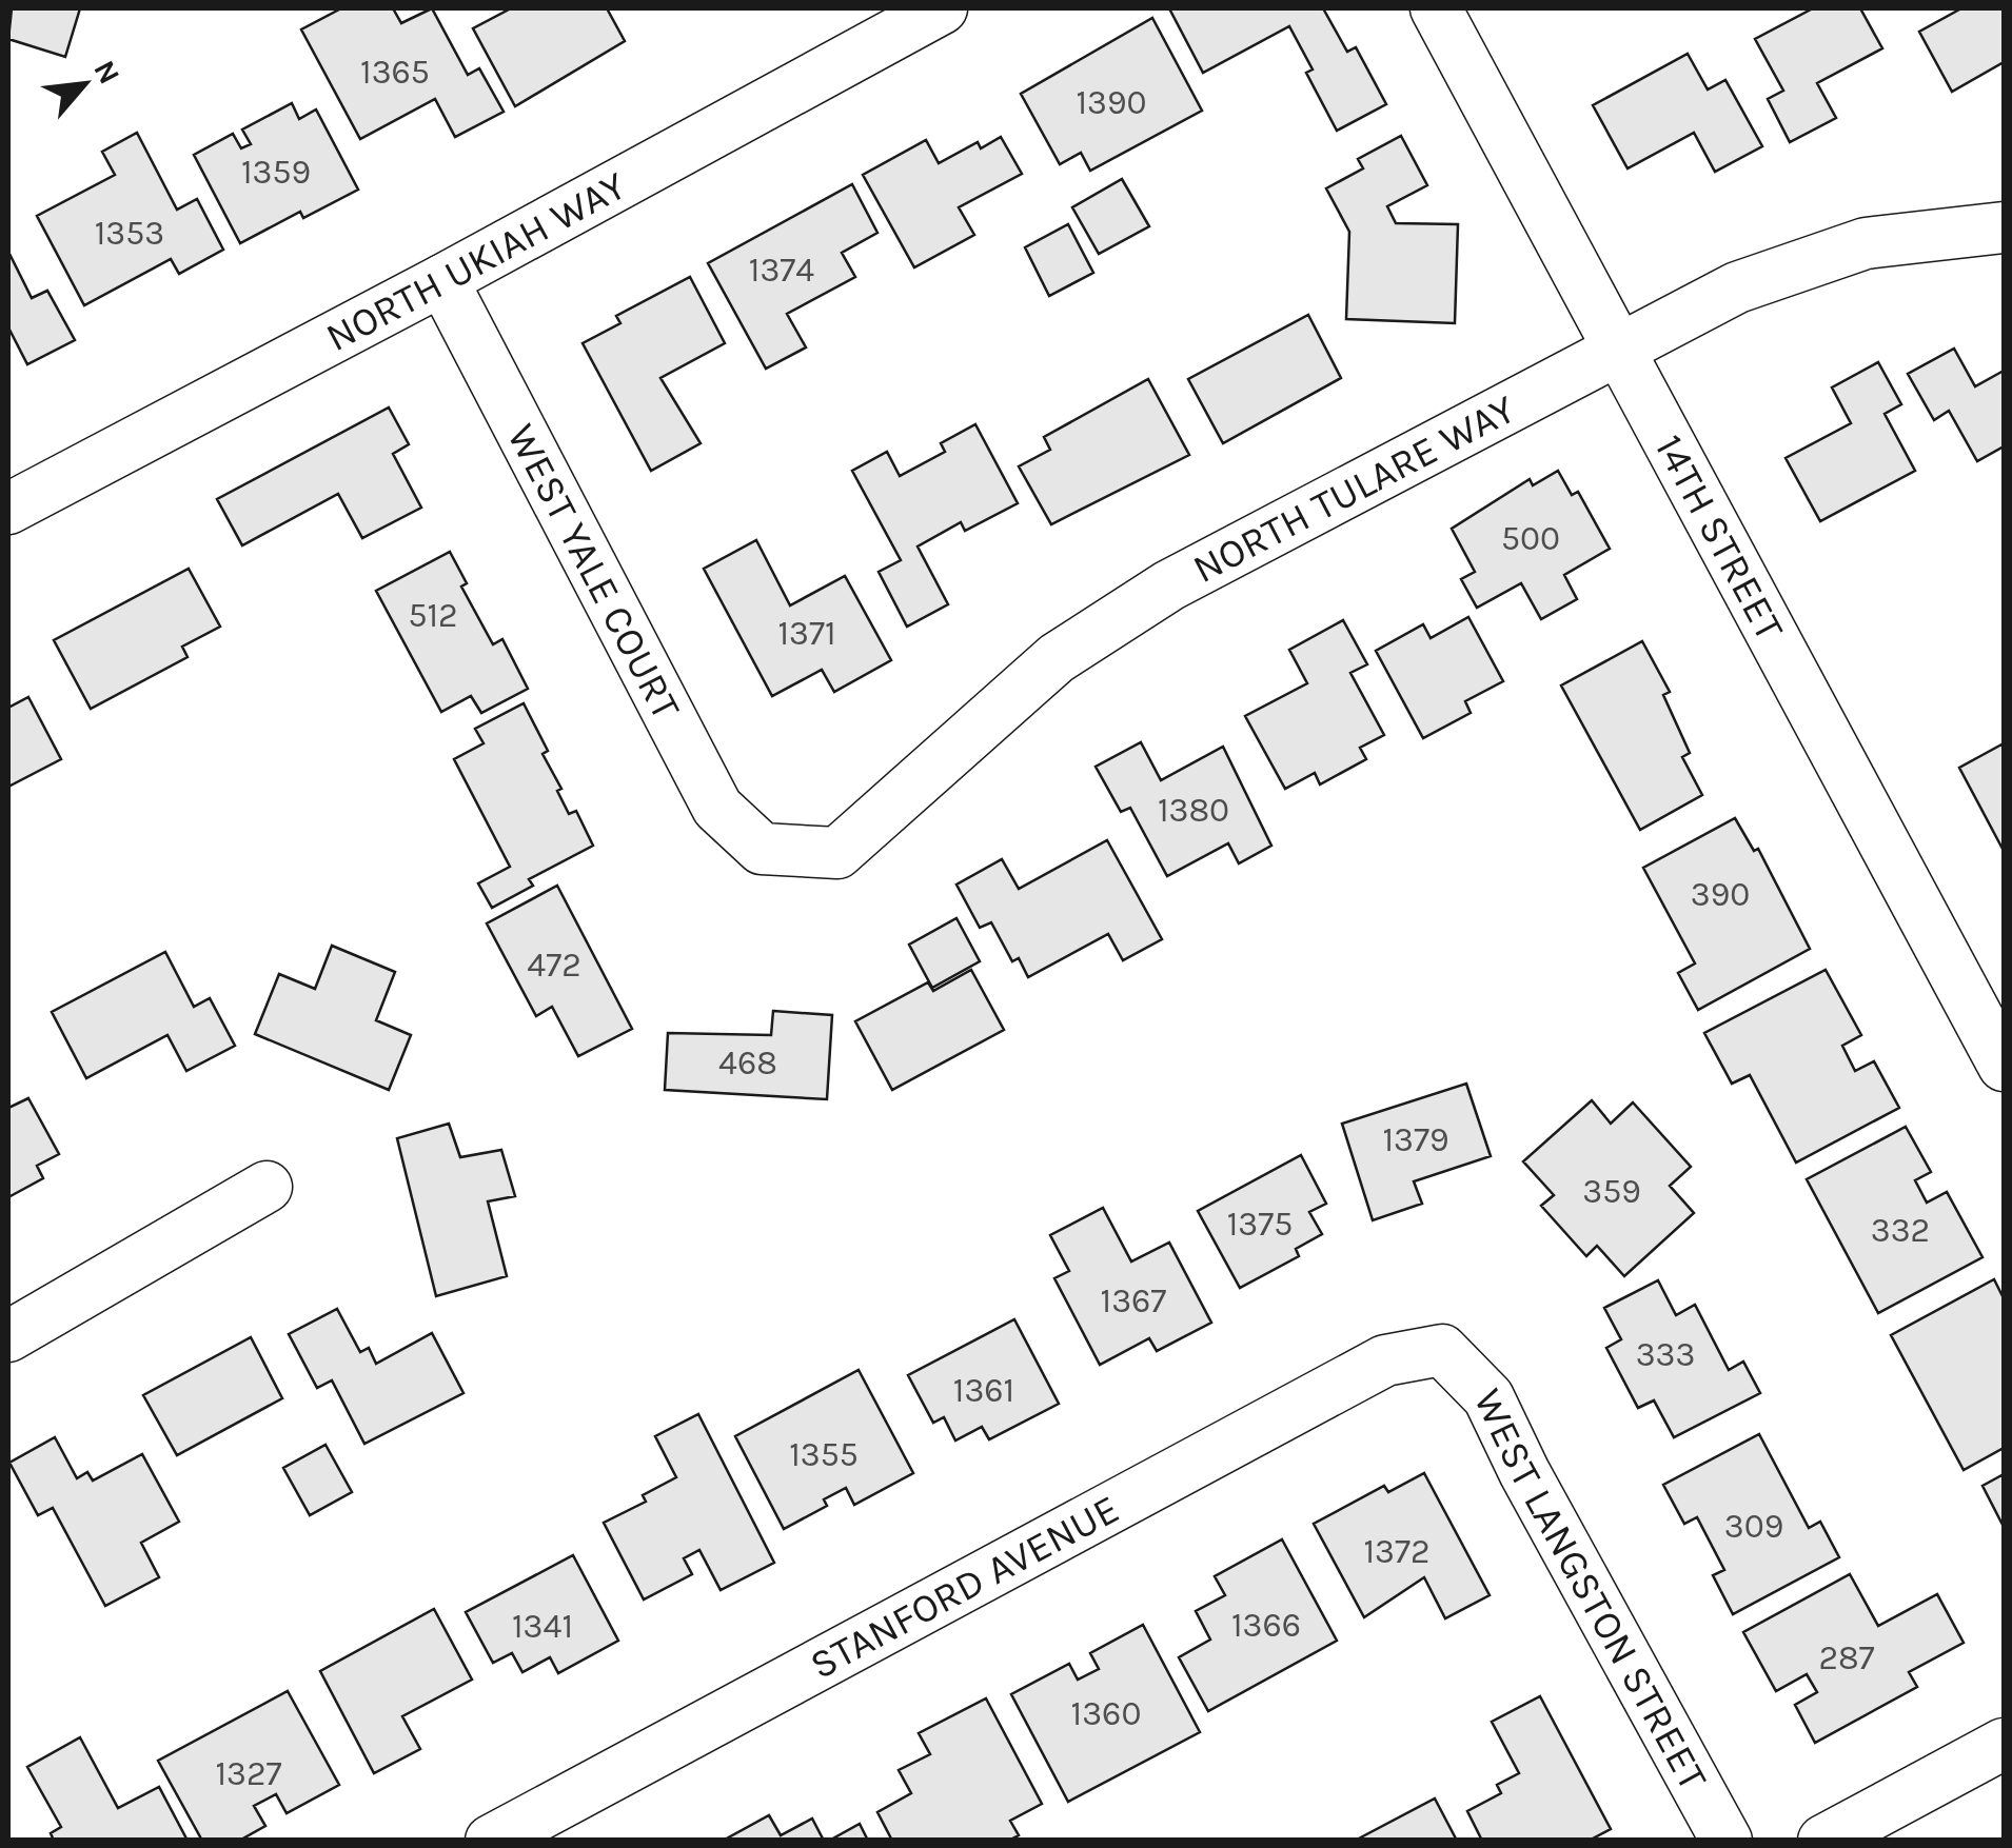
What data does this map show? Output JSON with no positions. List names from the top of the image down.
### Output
{
  "streets": {
    "street": [
      "NORTH UKIAH WAY",
      "NORTH TULARE WAY",
      "14TH STREET",
      "WEST YALE COURT",
      "STANFORD AVENUE",
      "WEST LANGSTON STREET"
    ]
  },
  "crossings": [
    ["NORTH UKIAH WAY", "WEST YALE COURT"],
    ["NORTH TULARE WAY", "14TH STREET"],
    ["NORTH TULARE WAY", "WEST YALE COURT"],
    ["STANFORD AVENUE", "WEST LANGSTON STREET"]
  ],
  "house_numbers": [
    "1365",
    "1390",
    "1359",
    "1353",
    "1374",
    "500",
    "512",
    "1371",
    "1380",
    "390",
    "472",
    "468",
    "1379",
    "359",
    "1375",
    "332",
    "1367",
    "333",
    "1361",
    "1355",
    "309",
    "1372",
    "1366",
    "1341",
    "287",
    "1360",
    "1327"
  ],
  "north": "top right"
}
